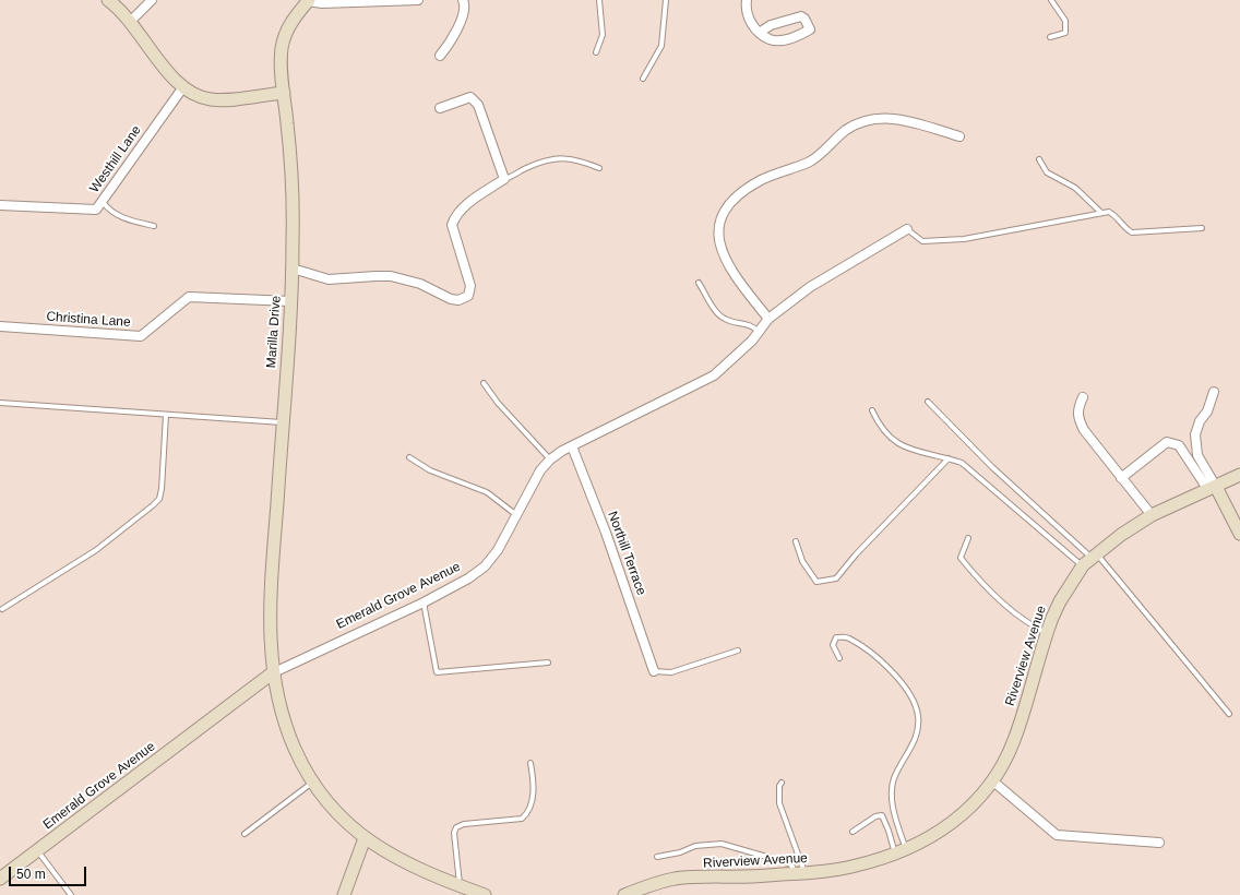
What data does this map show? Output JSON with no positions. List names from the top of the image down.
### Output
{
  "streets": {
    "street": [
      "Westhill Lane",
      "Christina Lane",
      "Marilla Drive",
      "Northill Terrace",
      "Emerald Grove Avenue",
      "Riverview Avenue"
    ]
  },
  "crossings": [
    ["Christina Lane", "Marilla Drive"],
    ["Marilla Drive", "Emerald Grove Avenue"],
    ["Northill Terrace", "Emerald Grove Avenue"]
  ],
  "scale_bar": "50 m"
}
